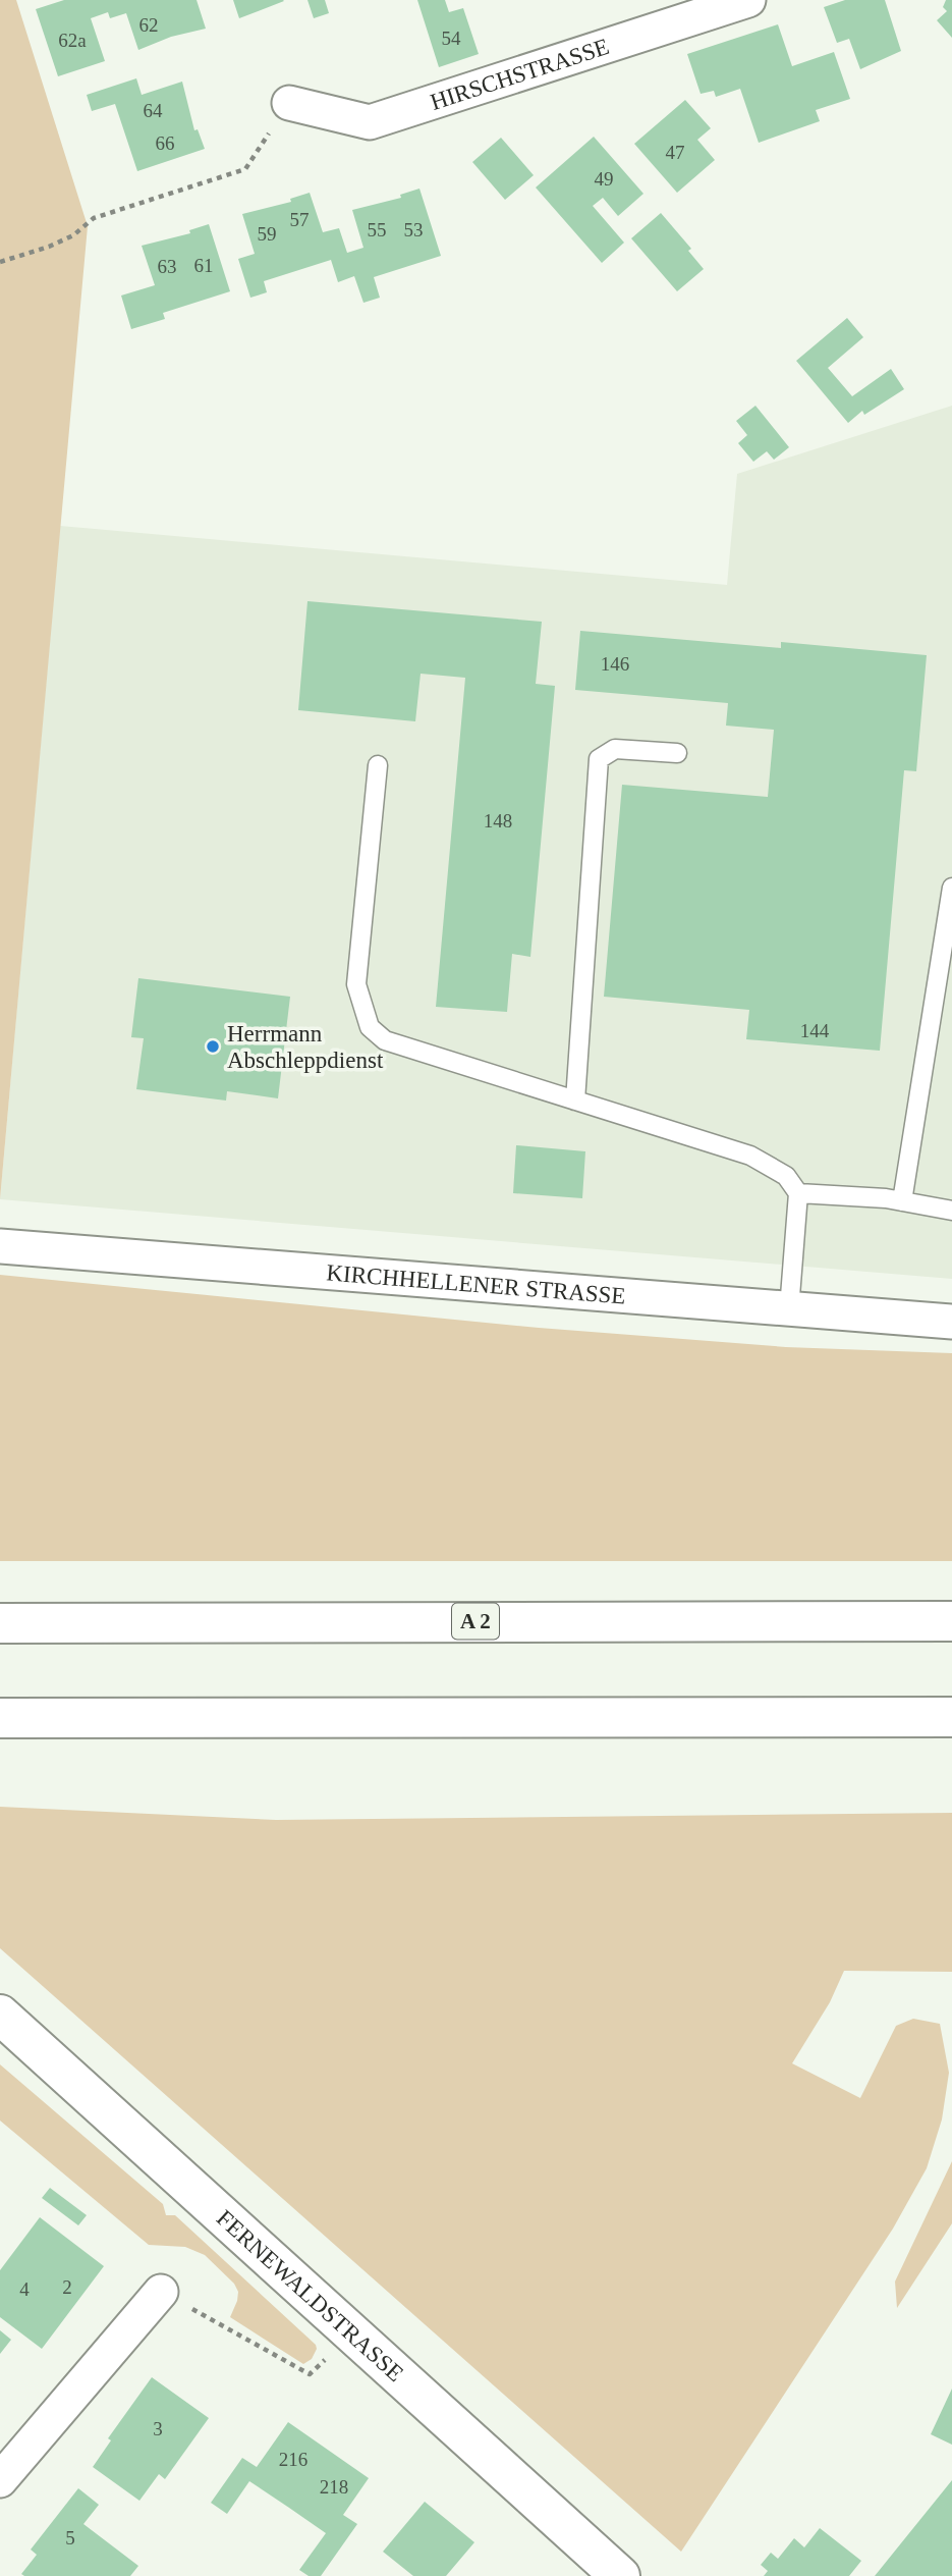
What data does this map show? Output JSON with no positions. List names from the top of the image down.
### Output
{
  "streets": {
    "main road": ["A 2", "FERNEWALDSTRASSE"],
    "street": ["HIRSCHSTRASSE", "KIRCHHELLENER STRASSE"]
  },
  "places": ["Herrmann Abschleppdienst"],
  "house_numbers": [
    "62",
    "54",
    "62a",
    "64",
    "66",
    "47",
    "49",
    "57",
    "55",
    "53",
    "59",
    "61",
    "63",
    "146",
    "148",
    "144",
    "2",
    "4",
    "3",
    "216",
    "218",
    "5"
  ]
}
